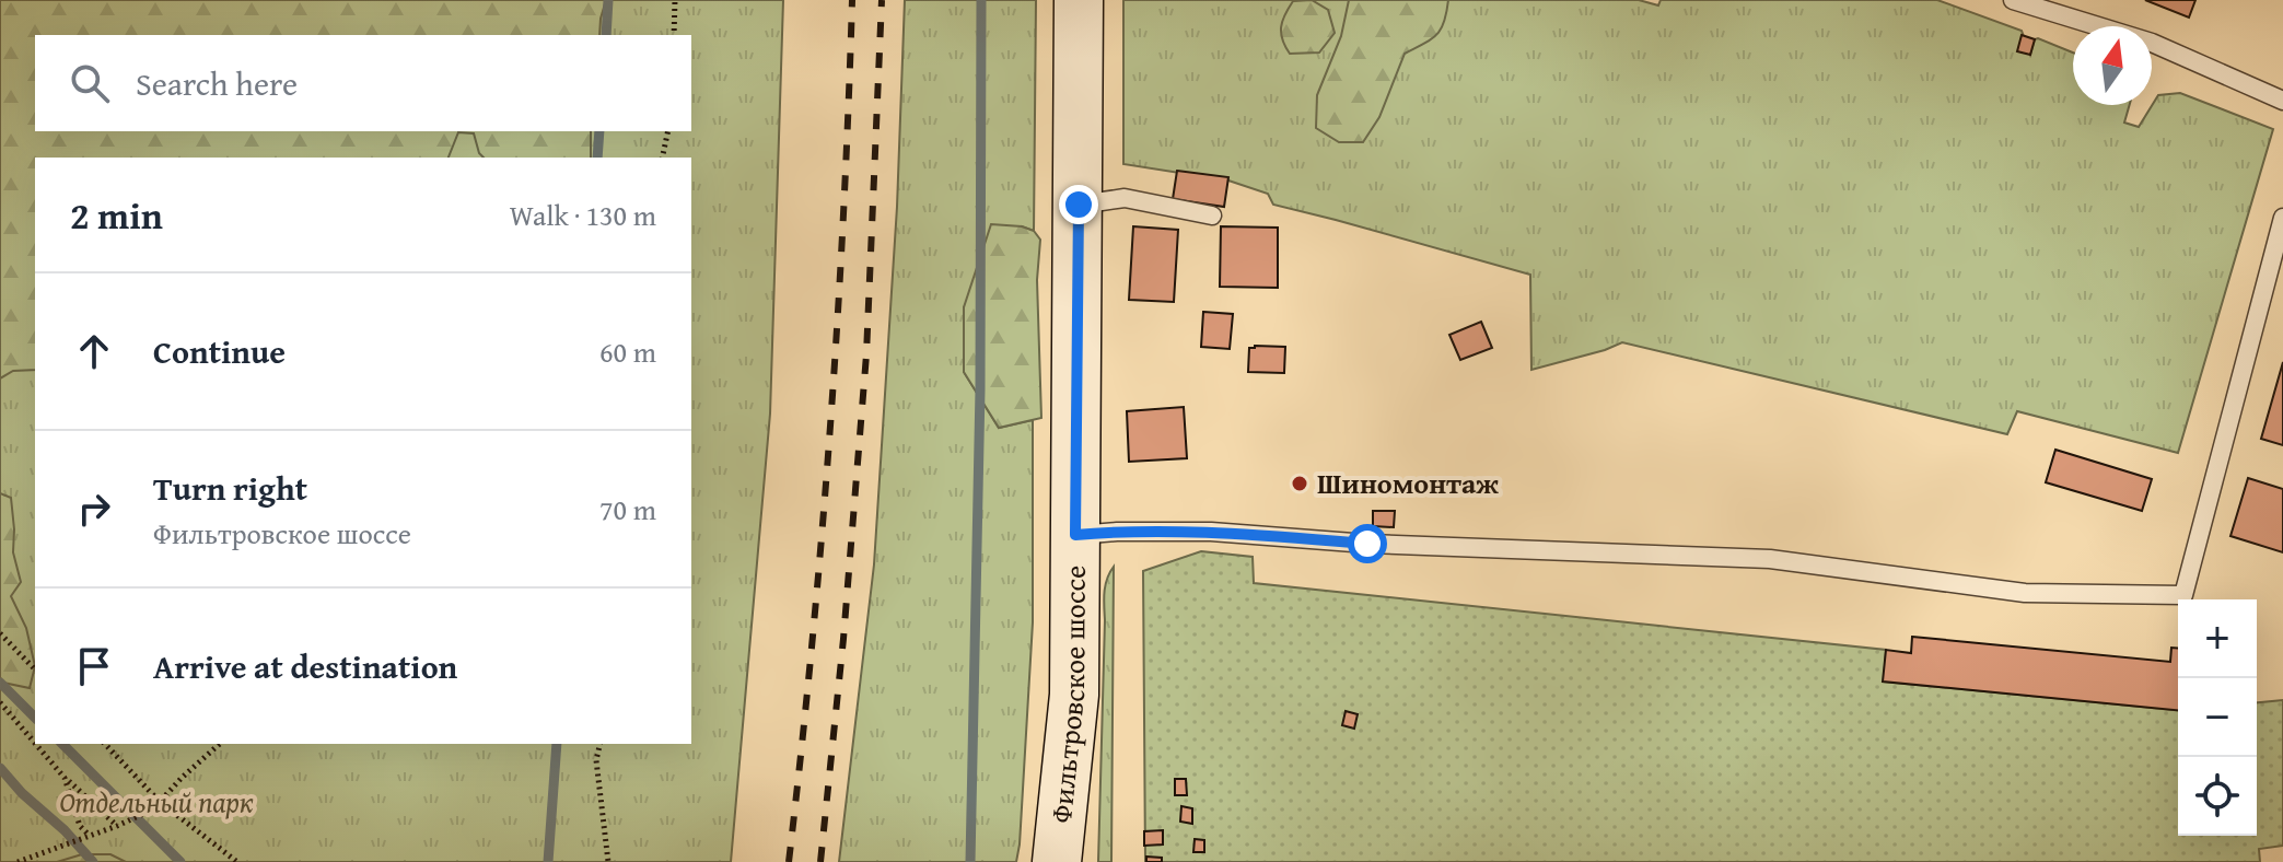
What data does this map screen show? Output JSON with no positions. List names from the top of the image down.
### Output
{
  "streets": {
    "main road": ["Фильтровское шоссе"]
  },
  "parks": ["Отдельный парк"],
  "places": ["Шиномонтаж"],
  "north": "top",
  "page": {
    "search": "Search here",
    "heading": ["2 min", "Walk · 130 m"],
    "list": [
      ["Continue", "60 m"],
      ["Turn right", "Фильтровское шоссе", "70 m"],
      "Arrive at destination"
    ],
    "map_buttons": ["+", "−"]
  }
}
